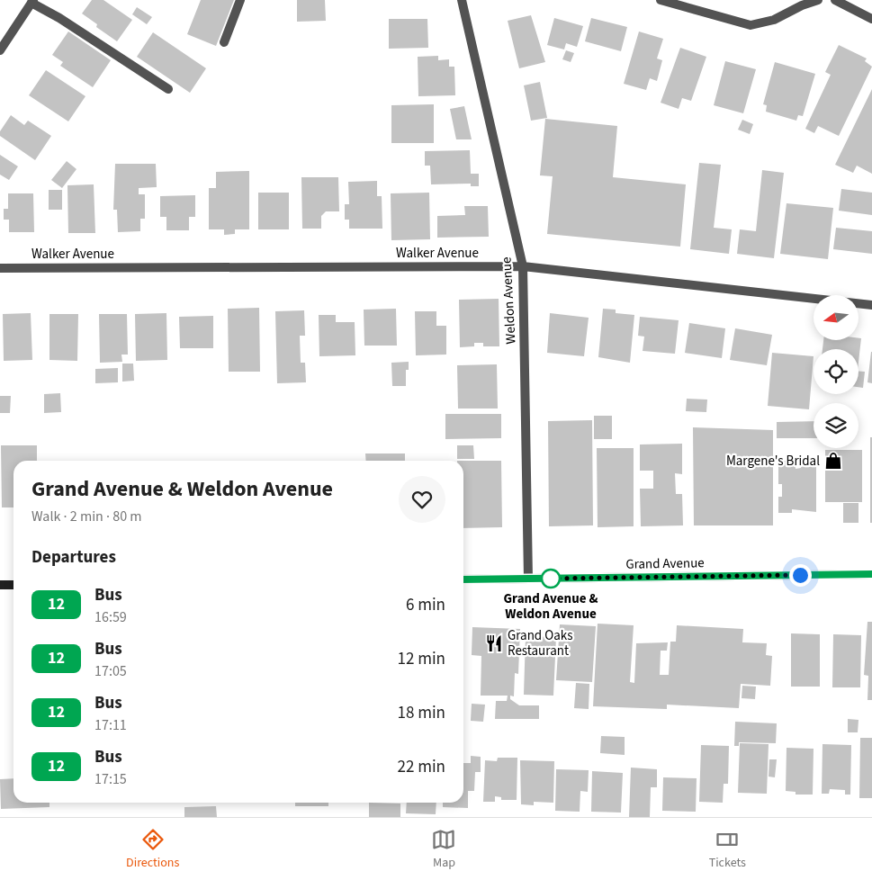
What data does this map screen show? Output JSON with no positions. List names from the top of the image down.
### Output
{
  "streets": {
    "main road": ["Grand Avenue"],
    "street": ["Walker Avenue", "Weldon Avenue"]
  },
  "crossings": [
    ["Walker Avenue", "Weldon Avenue"],
    ["Weldon Avenue", "Grand Avenue"]
  ],
  "places": {
    "shop": ["Margene's Bridal"],
    "other": ["Grand Avenue & Weldon Avenue"],
    "restaurant": ["Grand Oaks Restaurant"]
  },
  "lines": ["bus line 12"],
  "north": "left",
  "page": {
    "heading": [
      ["Grand Avenue & Weldon Avenue", "Walk · 2 min · 80 m"],
      "Departures"
    ],
    "list": [
      {
        "mark": "12",
        "name": "Bus",
        "note": "16:59",
        "value": "6 min"
      },
      {
        "mark": "12",
        "name": "Bus",
        "note": "17:05",
        "value": "12 min"
      },
      {
        "mark": "12",
        "name": "Bus",
        "note": "17:11",
        "value": "18 min"
      },
      {
        "mark": "12",
        "name": "Bus",
        "note": "17:15",
        "value": "22 min"
      }
    ],
    "tabs": ["Directions", "Map", "Tickets"]
  }
}
